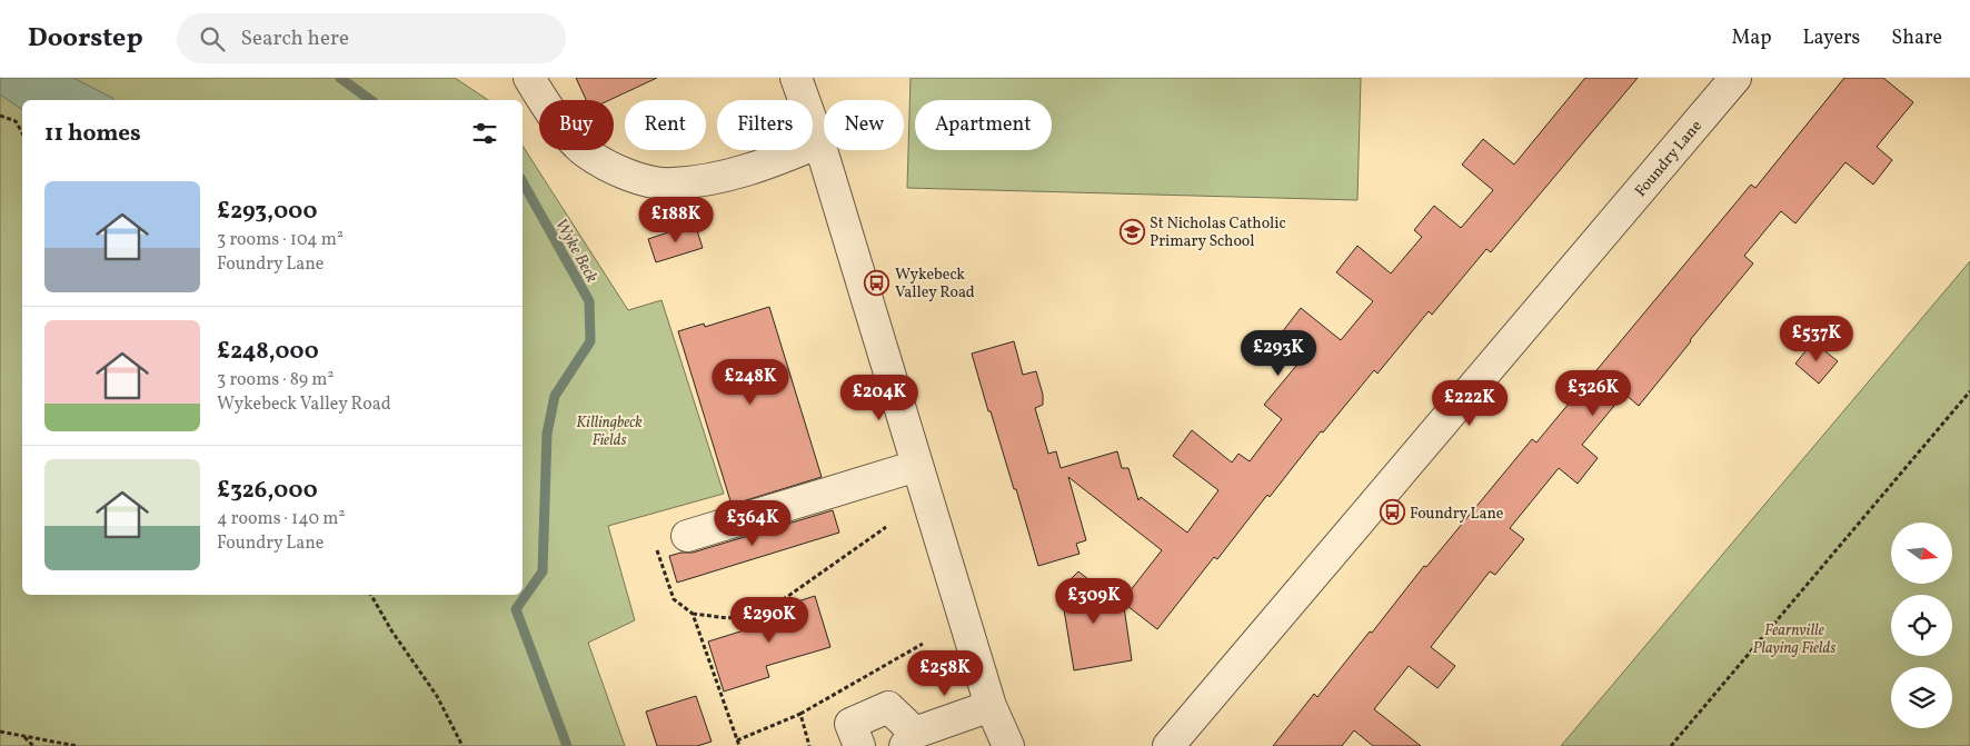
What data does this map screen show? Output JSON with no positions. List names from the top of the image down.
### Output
{
  "streets": {
    "street": ["Foundry Lane"]
  },
  "water": ["Wyke Beck"],
  "parks": ["Killingbeck Fields", "Fearnville Playing Fields"],
  "places": {
    "school or university": ["St Nicholas Catholic Primary School"],
    "bus stop": ["Wykebeck Valley Road", "Foundry Lane"]
  },
  "north": "right",
  "page": {
    "header": "Doorstep",
    "search": "Search here",
    "nav": ["Map", "Layers", "Share"],
    "chip": [
      "Buy",
      "Rent",
      "Filters",
      "New",
      "Apartment"
    ],
    "heading": "11 homes",
    "list": [
      {
        "name": "£293,000",
        "note": "3 rooms · 104 m² · Foundry Lane"
      },
      {
        "name": "£248,000",
        "note": "3 rooms · 89 m² · Wykebeck Valley Road"
      },
      {
        "name": "£326,000",
        "note": "4 rooms · 140 m² · Foundry Lane"
      }
    ],
    "price": [
      "£188K",
      "£537K",
      "£293K",
      "£248K",
      "£326K",
      "£204K",
      "£222K",
      "£364K",
      "£309K",
      "£290K",
      "£258K"
    ]
  }
}
